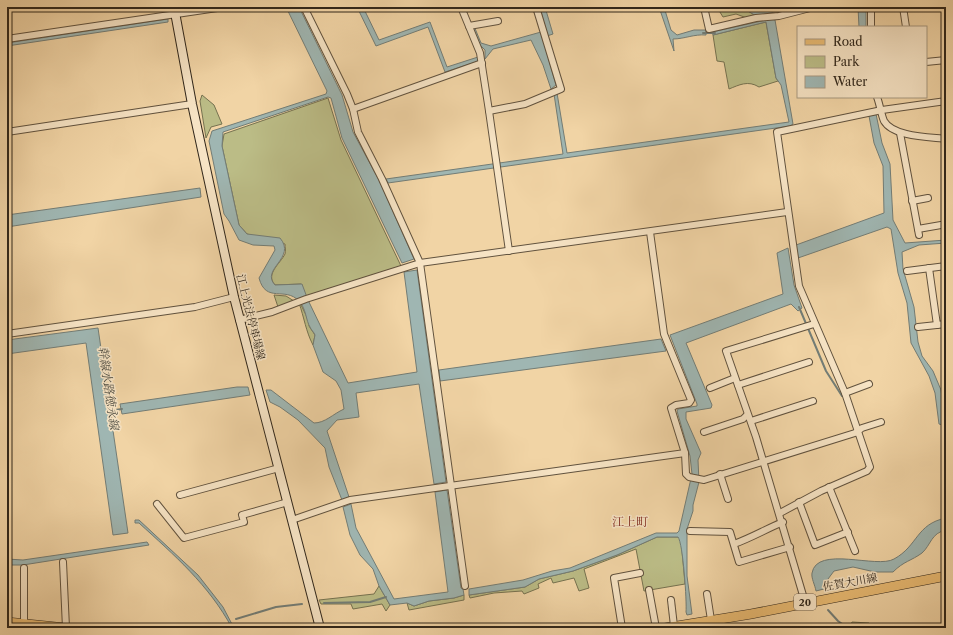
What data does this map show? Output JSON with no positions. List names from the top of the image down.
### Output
{
  "streets": {
    "main road": ["江上光法停車場線", "佐賀大川線", "20"]
  },
  "districts": ["江上町"],
  "water": ["幹線水路徳永線"],
  "legend": ["Road", "Park", "Water"]
}
